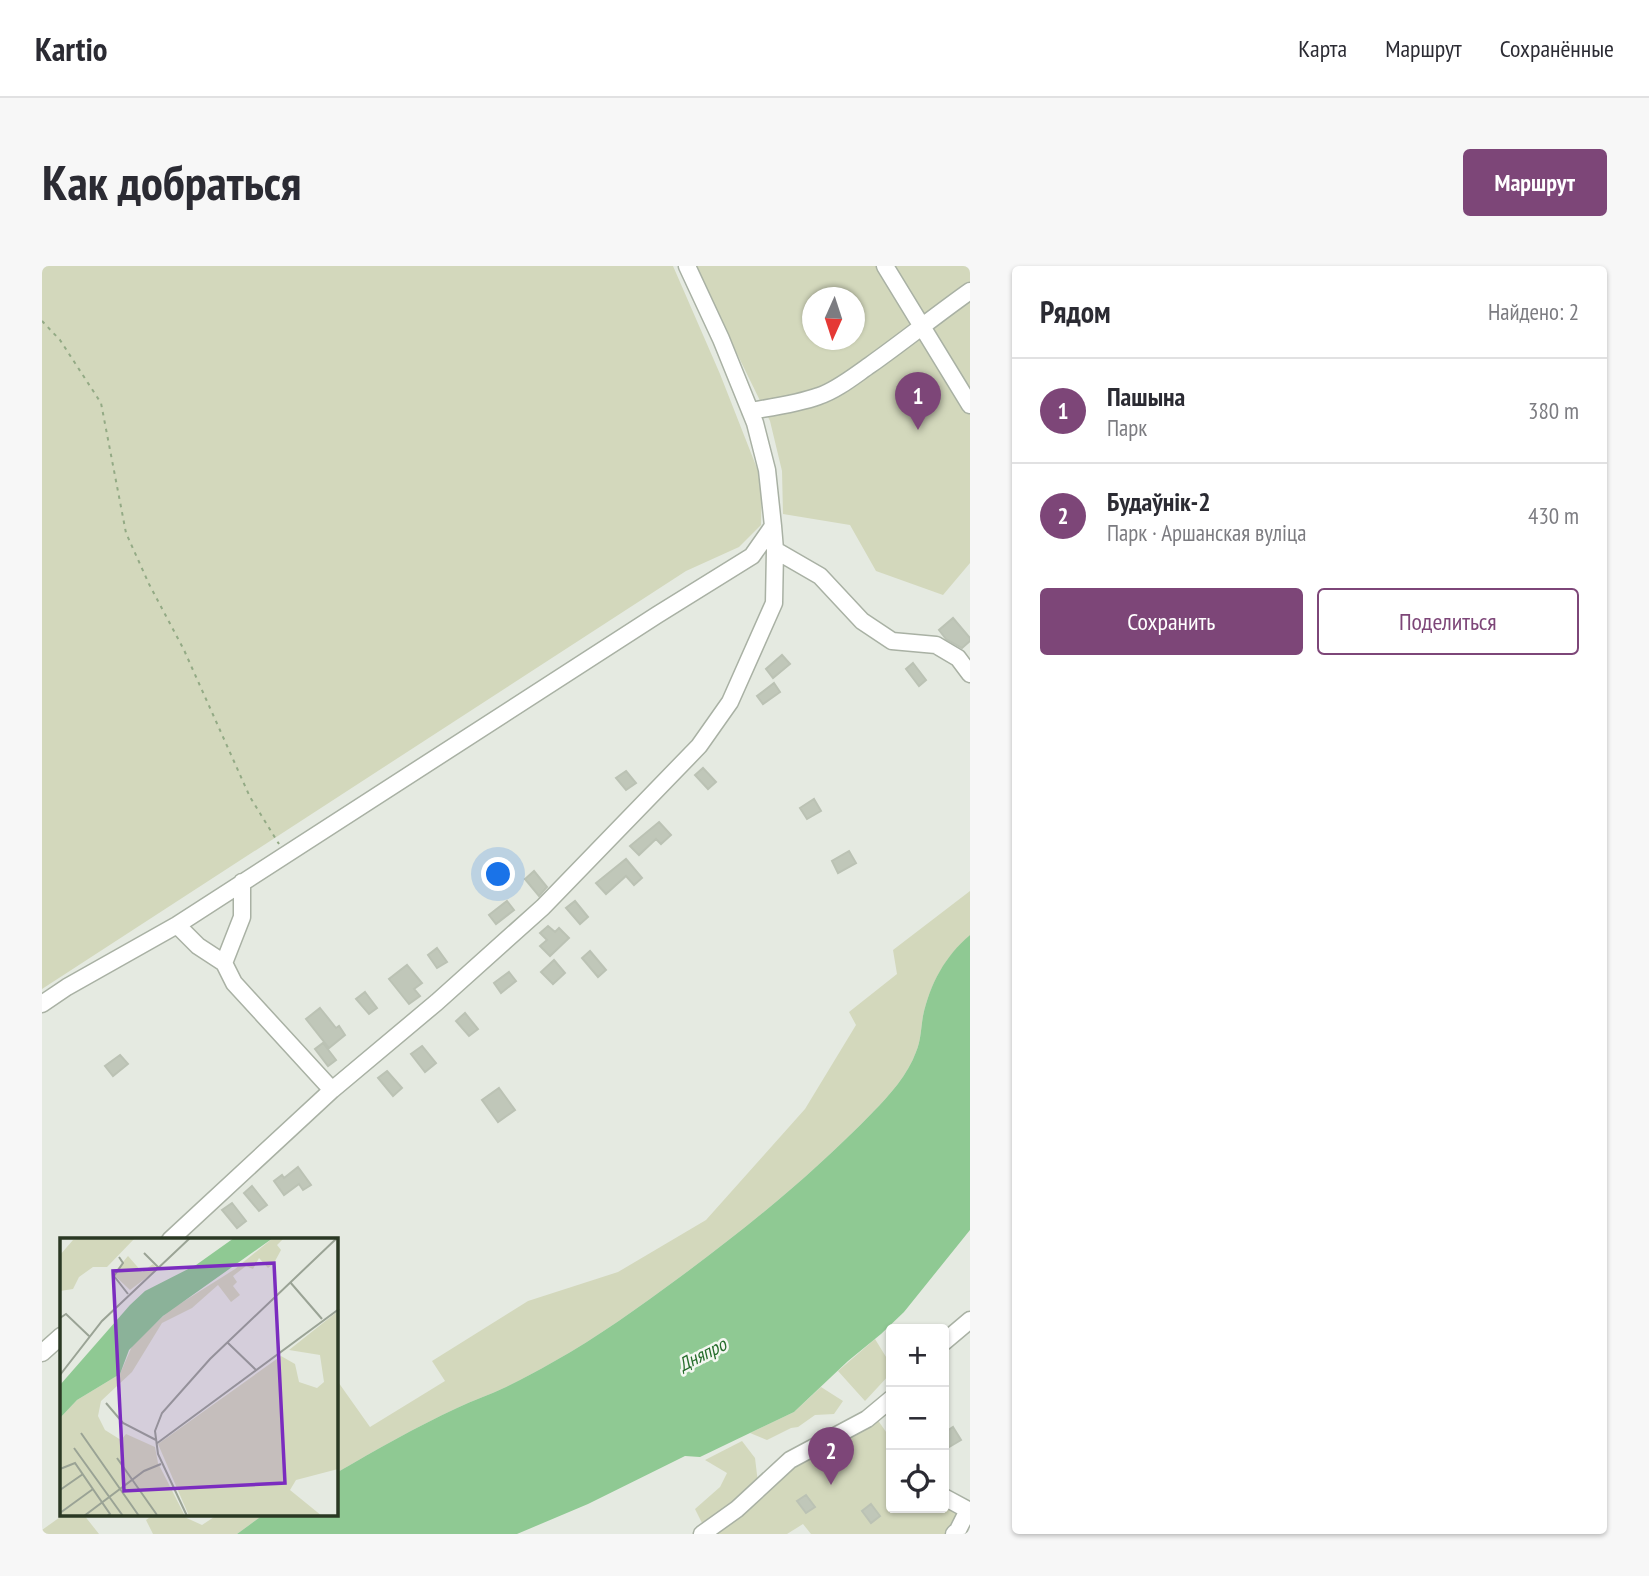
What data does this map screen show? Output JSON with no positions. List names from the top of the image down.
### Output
{
  "water": ["Дняпро"],
  "north": "bottom",
  "page": {
    "header": "Kartio",
    "nav": ["Карта", "Маршрут", "Сохранённые"],
    "buttons": [
      "Маршрут",
      ["Сохранить", "Поделиться"]
    ],
    "title": "Как добраться",
    "heading": ["Рядом", "Найдено: 2"],
    "list": [
      {
        "mark": "1",
        "name": "Пашына",
        "note": "Парк",
        "value": "380 m"
      },
      {
        "mark": "2",
        "name": "Будаўнік-2",
        "note": "Парк · Аршанская вуліца",
        "value": "430 m"
      }
    ],
    "pins": ["1", "2"],
    "map_buttons": ["+", "−"]
  }
}
